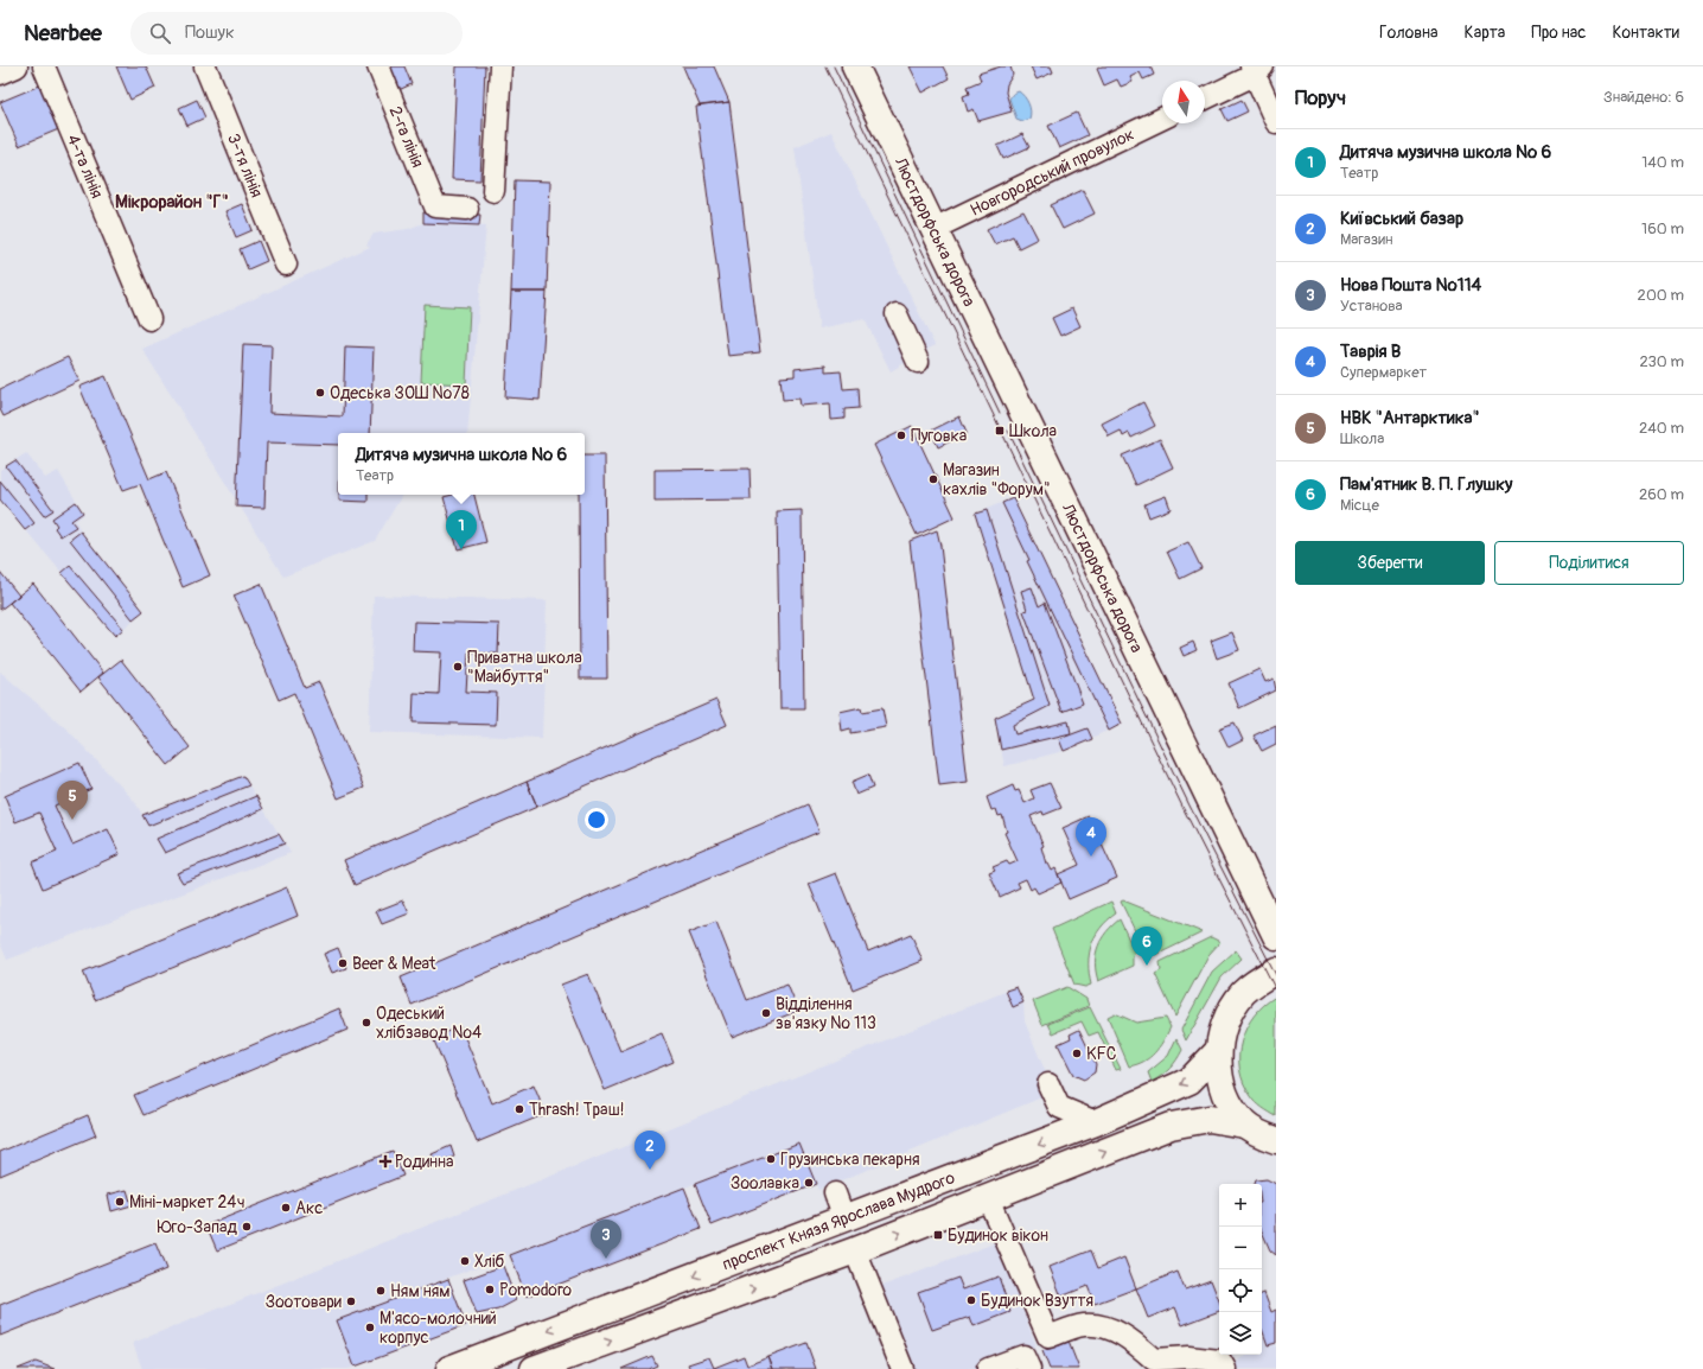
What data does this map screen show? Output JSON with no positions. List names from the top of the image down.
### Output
{
  "streets": {
    "main road": ["Люстдорфська дорога", "проспект Князя Ярослава Мудрого"],
    "street": [
      "2-га лінія",
      "3-тя лінія",
      "4-та лінія",
      "Новгородський провулок"
    ]
  },
  "crossings": [
    ["Новгородський провулок", "Люстдорфська дорога"]
  ],
  "districts": ["Мікрорайон \"Г\""],
  "places": {
    "other": [
      "Одеська ЗОШ №78",
      "Пуговка",
      "Магазин кахлів \"Форум\"",
      "Приватна школа \"Майбуття\"",
      "Beer & Meat",
      "Відділення зв'язку № 113",
      "Одеський хлібзавод №4",
      "KFC",
      "Thrash! Траш!",
      "Грузинська пекарня",
      "Зоолавка",
      "Міні-маркет 24ч",
      "Акс",
      "Юго-Запад",
      "Хліб",
      "Pomodoro",
      "Ням ням",
      "Будинок Взуття",
      "Зоотовари",
      "М'ясо-молочний корпус"
    ],
    "transit": ["Школа", "Будинок вікон"],
    "health": ["Родинна"]
  },
  "north": "top",
  "page": {
    "header": "Nearbee",
    "search": "Пошук",
    "nav": [
      "Головна",
      "Карта",
      "Про нас",
      "Контакти"
    ],
    "heading": ["Поруч", "Знайдено: 6"],
    "list": [
      {
        "mark": "1",
        "name": "Дитяча музична школа № 6",
        "note": "Театр",
        "value": "140 m"
      },
      {
        "mark": "2",
        "name": "Київський базар",
        "note": "Магазин",
        "value": "160 m"
      },
      {
        "mark": "3",
        "name": "Нова Пошта №114",
        "note": "Установа",
        "value": "200 m"
      },
      {
        "mark": "4",
        "name": "Таврія В",
        "note": "Супермаркет",
        "value": "230 m"
      },
      {
        "mark": "5",
        "name": "НВК \"Антарктика\"",
        "note": "Школа",
        "value": "240 m"
      },
      {
        "mark": "6",
        "name": "Пам'ятник В. П. Глушку",
        "note": "Місце",
        "value": "260 m"
      }
    ],
    "popup": ["Дитяча музична школа № 6", "Театр"],
    "pins": [
      "1",
      "5",
      "4",
      "6",
      "2",
      "3"
    ],
    "buttons": ["Зберегти", "Поділитися"],
    "map_buttons": ["+", "−"]
  }
}
